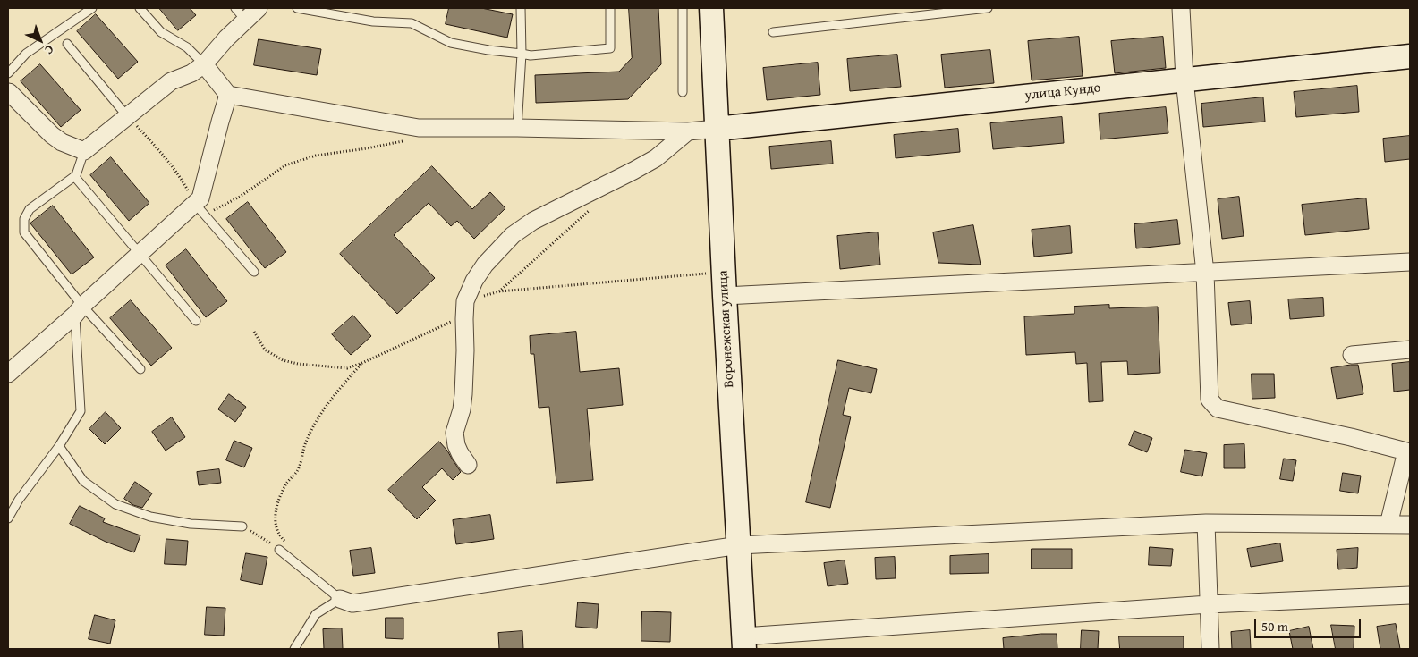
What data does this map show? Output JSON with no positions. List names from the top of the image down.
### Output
{
  "streets": {
    "street": ["улица Кундо", "Воронежская улица"]
  },
  "crossings": [
    ["улица Кундо", "Воронежская улица"]
  ],
  "scale_bar": "50 m",
  "north": "bottom right"
}
